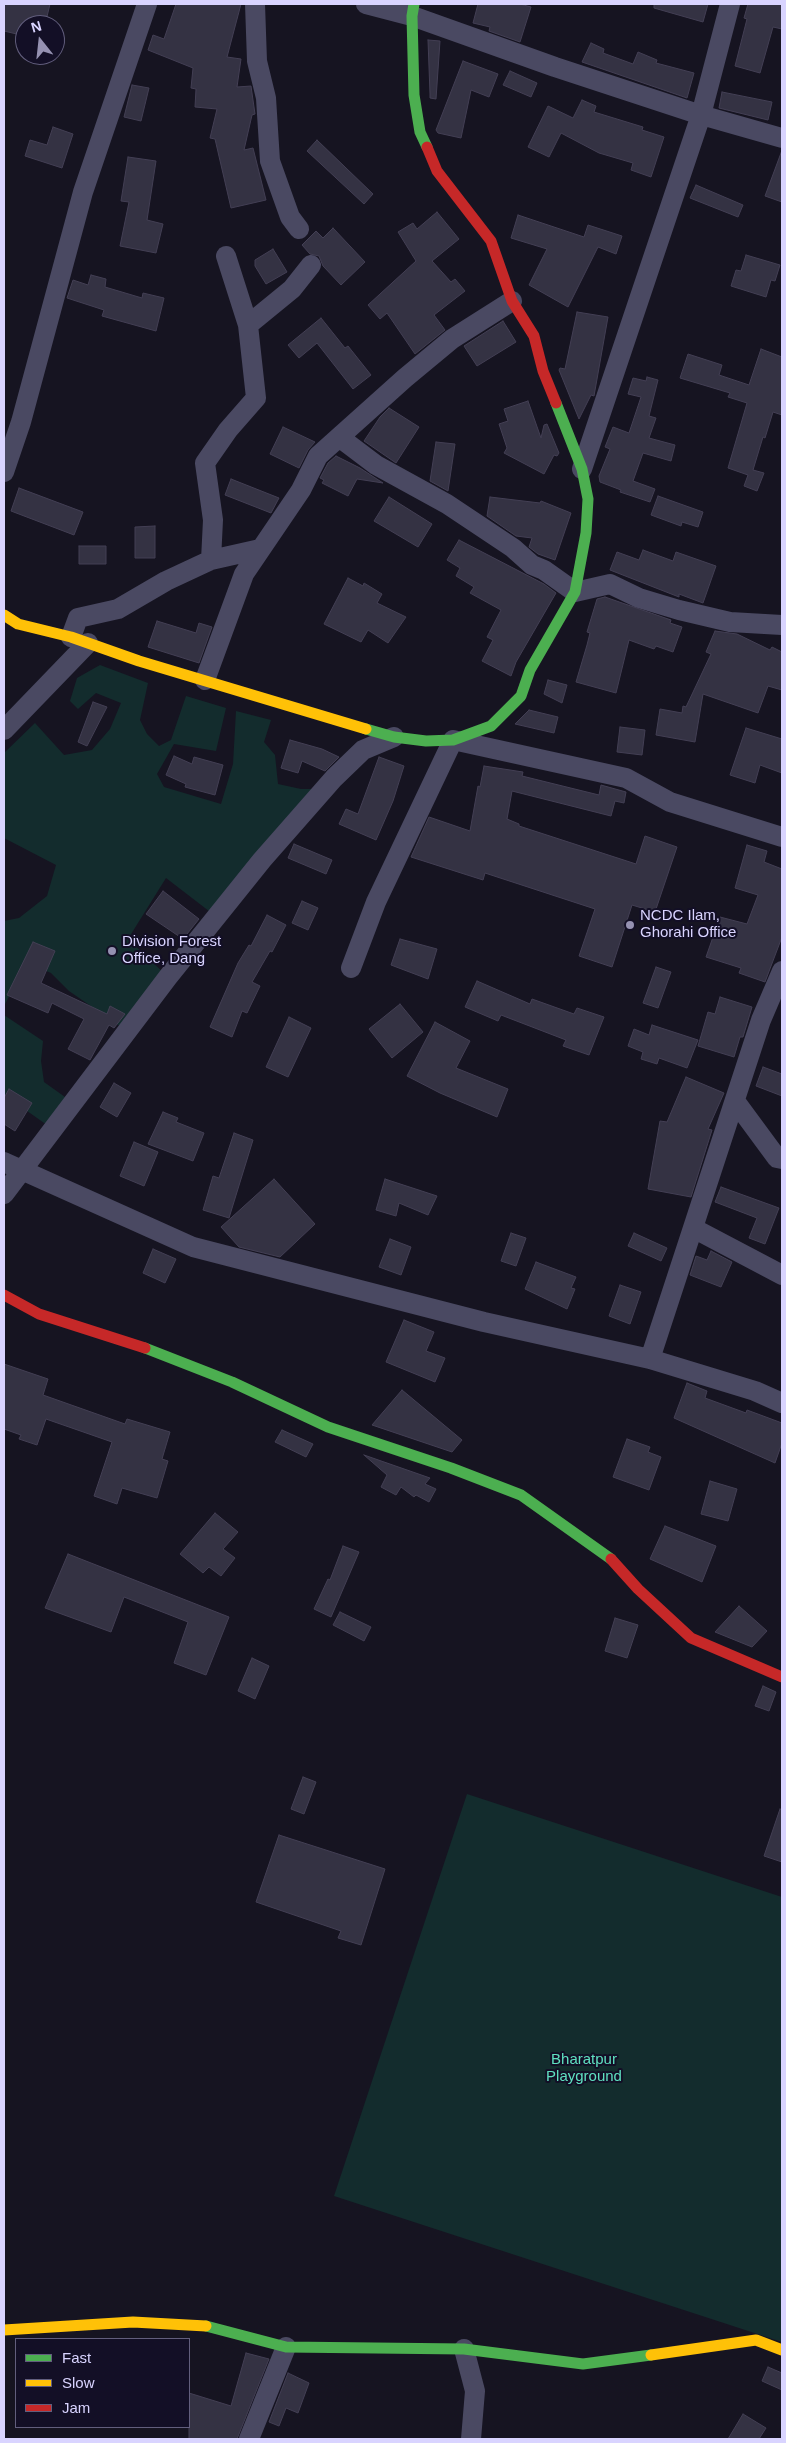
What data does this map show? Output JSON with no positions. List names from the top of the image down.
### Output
{
  "parks": ["Bharatpur Playground"],
  "places": ["NCDC Ilam, Ghorahi Office", "Division Forest Office, Dang"],
  "legend": ["Fast", "Slow", "Jam"],
  "north": "top"
}
